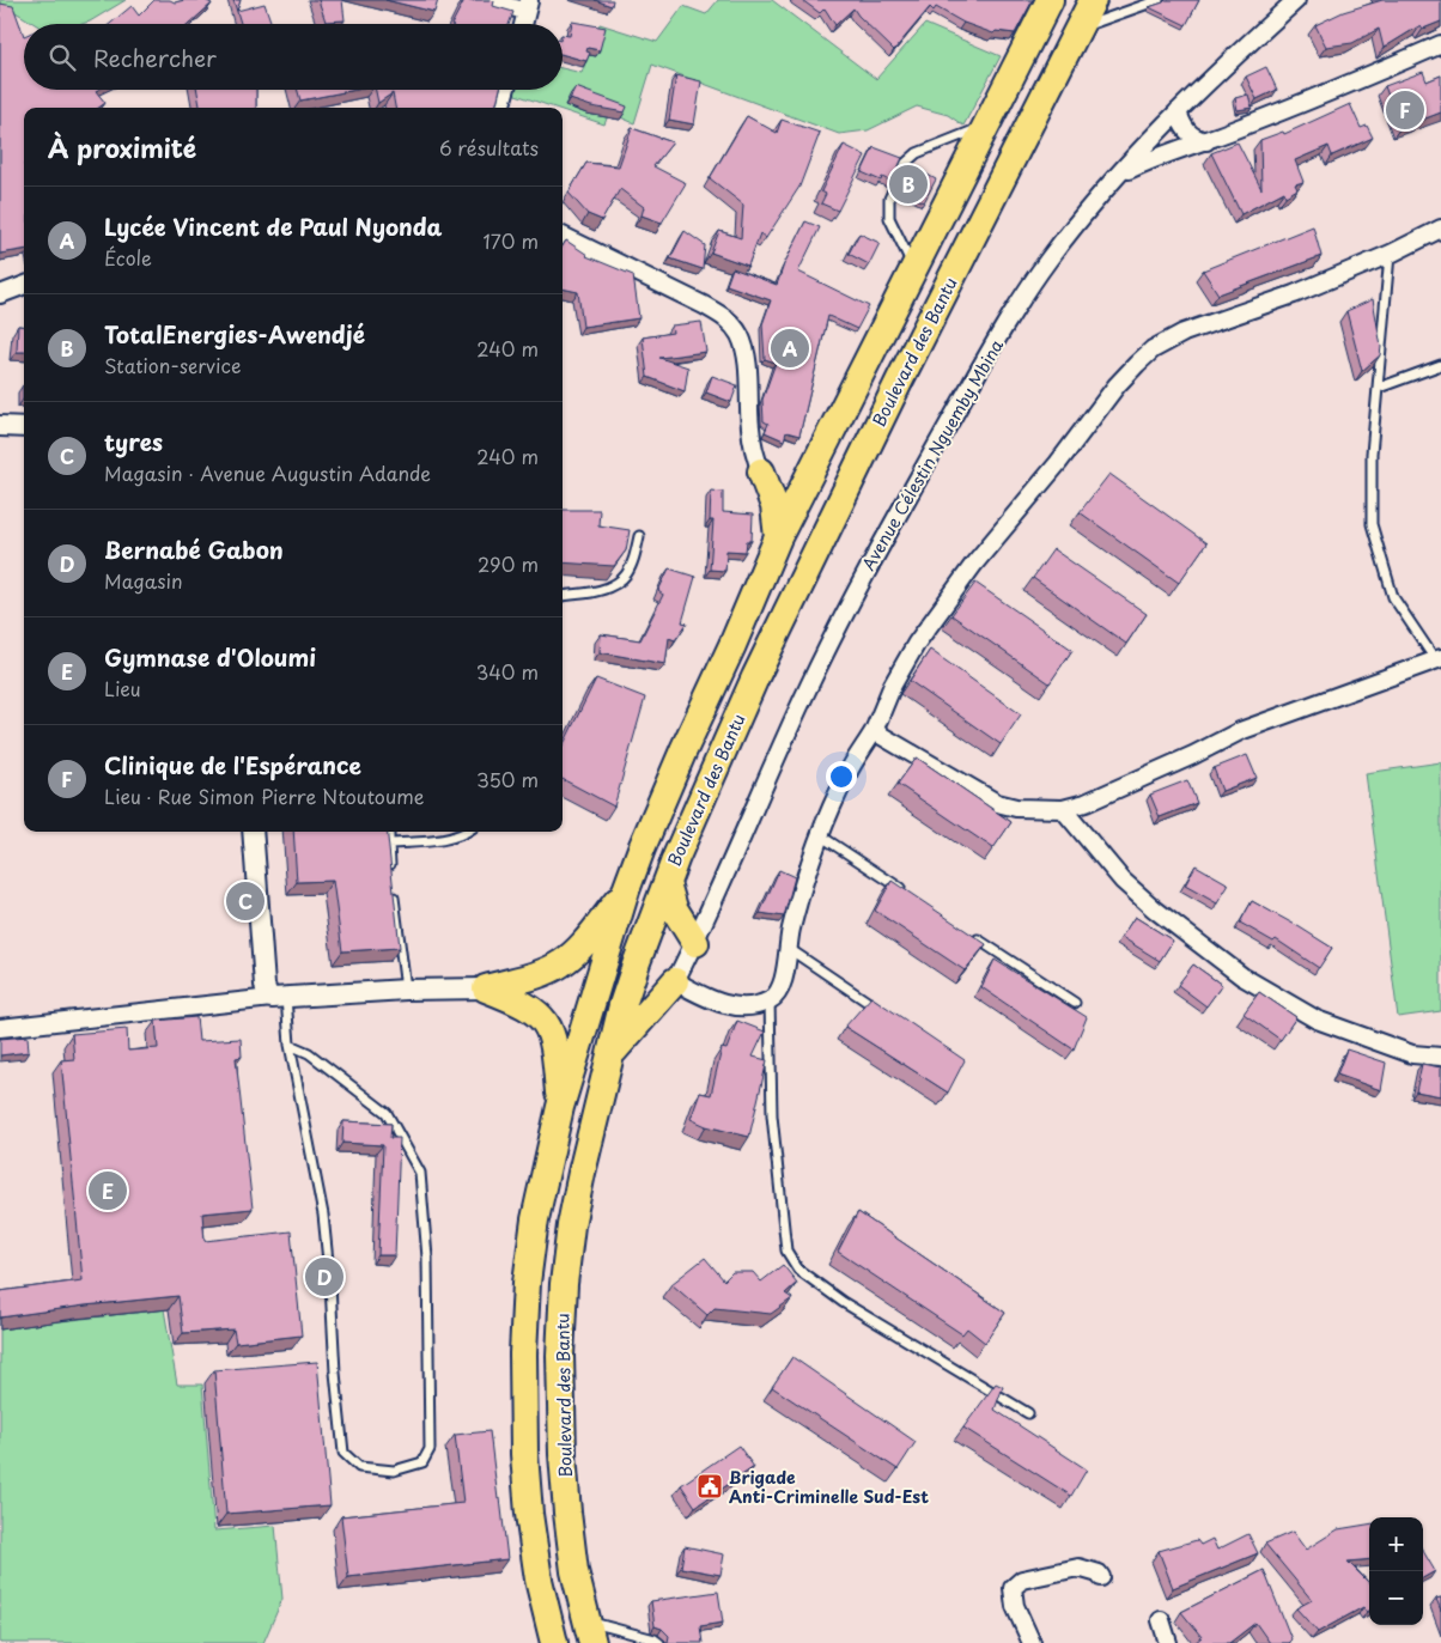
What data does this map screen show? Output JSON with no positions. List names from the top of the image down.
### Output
{
  "streets": {
    "highway": ["Boulevard des Bantu"],
    "street": ["Avenue Célestin Nguemby Mbina"]
  },
  "places": {
    "public building": ["Brigade Anti-Criminelle Sud-Est"]
  },
  "page": {
    "search": "Rechercher",
    "pins": [
      "F",
      "B",
      "A",
      "C",
      "E",
      "D"
    ],
    "heading": ["À proximité", "6 résultats"],
    "list": [
      {
        "mark": "A",
        "name": "Lycée Vincent de Paul Nyonda",
        "note": "École",
        "value": "170 m"
      },
      {
        "mark": "B",
        "name": "TotalEnergies-Awendjé",
        "note": "Station-service",
        "value": "240 m"
      },
      {
        "mark": "C",
        "name": "tyres",
        "note": "Magasin · Avenue Augustin Adande",
        "value": "240 m"
      },
      {
        "mark": "D",
        "name": "Bernabé Gabon",
        "note": "Magasin",
        "value": "290 m"
      },
      {
        "mark": "E",
        "name": "Gymnase d'Oloumi",
        "note": "Lieu",
        "value": "340 m"
      },
      {
        "mark": "F",
        "name": "Clinique de l'Espérance",
        "note": "Lieu · Rue Simon Pierre Ntoutoume",
        "value": "350 m"
      }
    ],
    "map_buttons": ["+", "−"]
  }
}
